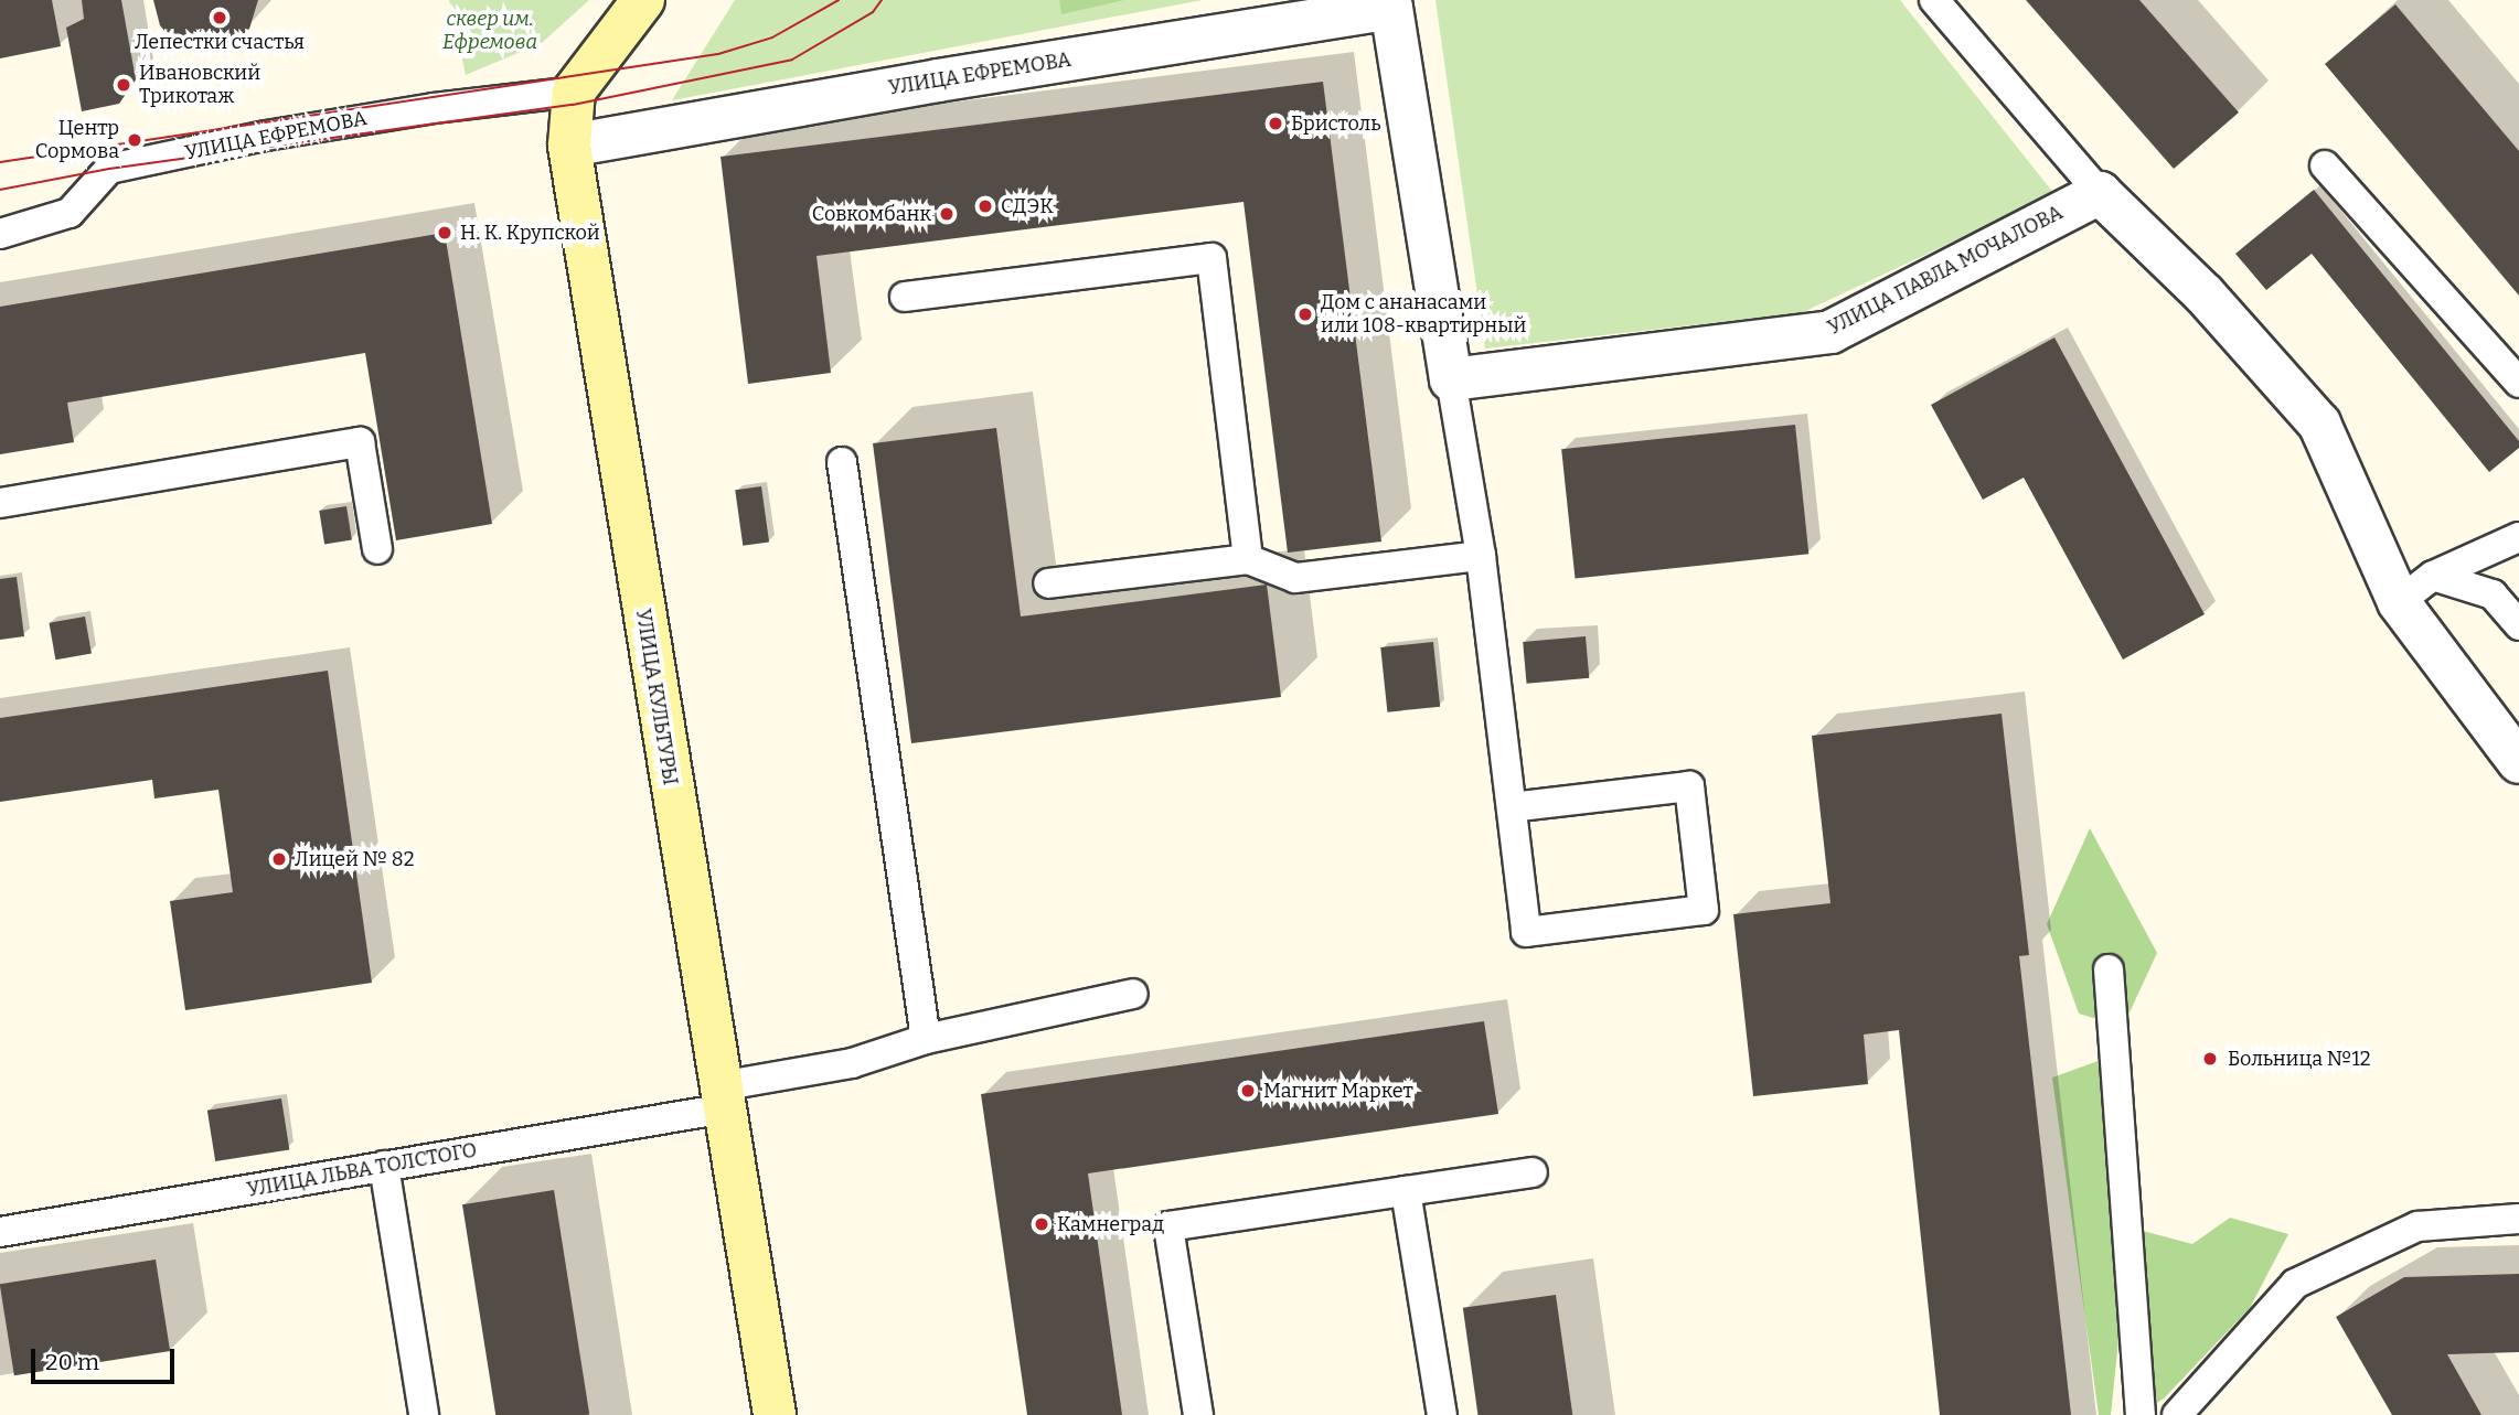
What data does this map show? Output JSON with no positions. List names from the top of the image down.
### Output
{
  "streets": {
    "main road": ["УЛИЦА КУЛЬТУРЫ"],
    "street": ["УЛИЦА ЕФРЕМОВА", "УЛИЦА ПАВЛА МОЧАЛОВА"],
    "lane": ["УЛИЦА ЛЬВА ТОЛСТОГО"]
  },
  "crossings": [
    ["УЛИЦА ЕФРЕМОВА", "УЛИЦА КУЛЬТУРЫ"],
    ["УЛИЦА КУЛЬТУРЫ", "УЛИЦА ЛЬВА ТОЛСТОГО"]
  ],
  "parks": ["сквер им. Ефремова"],
  "places": [
    "Лепестки счастья",
    "Ивановский Трикотаж",
    "Бристоль",
    "Центр Сормова",
    "СДЭК",
    "Совкомбанк",
    "Н. К. Крупской",
    "Дом с ананасами или 108-квартирный",
    "Лицей № 82",
    "Больница №12",
    "Магнит Маркет",
    "Камнеград"
  ],
  "scale_bar": "20 m"
}
